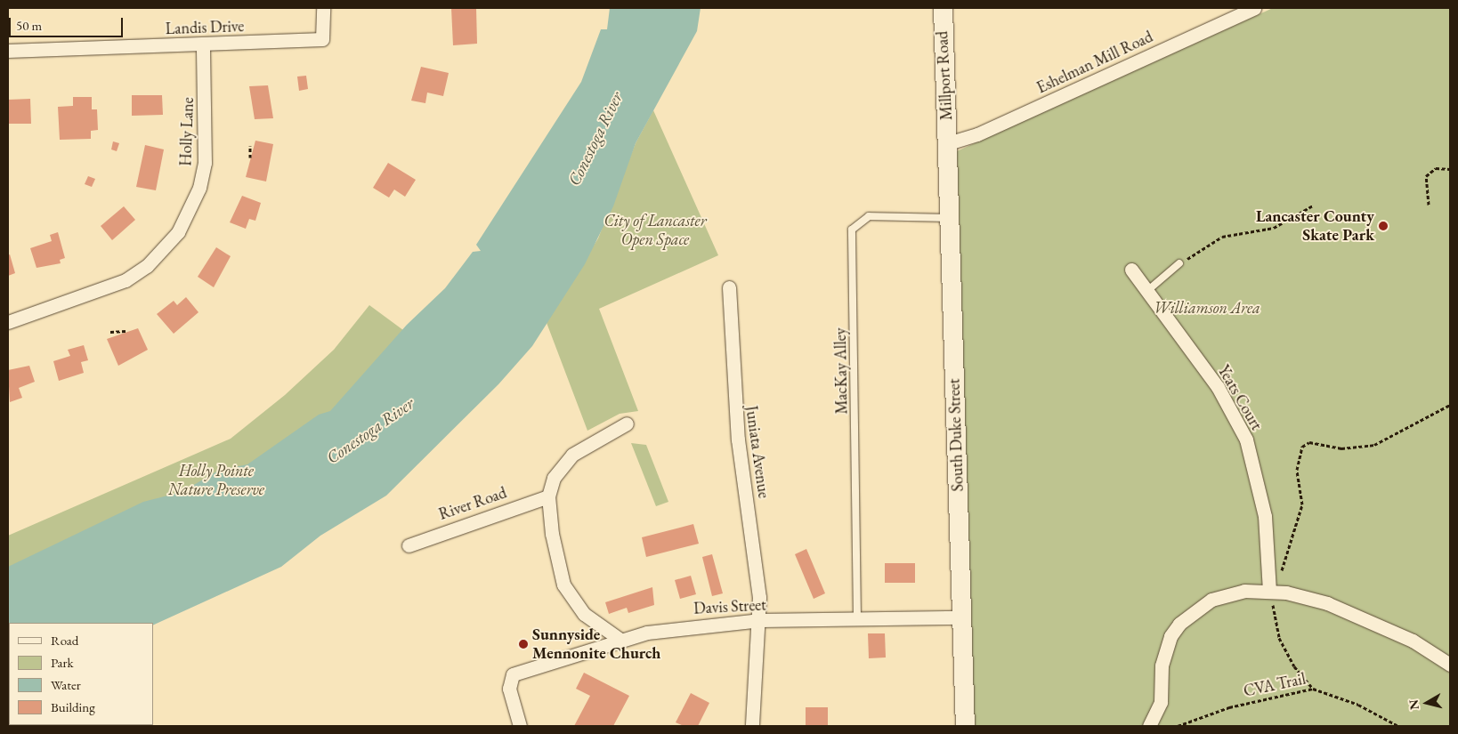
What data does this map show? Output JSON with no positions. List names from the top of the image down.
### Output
{
  "streets": {
    "main road": ["Millport Road", "South Duke Street"],
    "street": [
      "Landis Drive",
      "Eshelman Mill Road",
      "Holly Lane",
      "Yeats Court",
      "Juniata Avenue",
      "River Road",
      "Davis Street"
    ],
    "lane": ["MacKay Alley"],
    "path": ["CVA Trail"]
  },
  "crossings": [
    ["Landis Drive", "Holly Lane"],
    ["Eshelman Mill Road", "Millport Road"],
    ["Eshelman Mill Road", "South Duke Street"],
    ["Millport Road", "South Duke Street"],
    ["MacKay Alley", "South Duke Street"],
    ["MacKay Alley", "Davis Street"],
    ["South Duke Street", "Davis Street"],
    ["Juniata Avenue", "Davis Street"]
  ],
  "water": ["Conestoga River"],
  "parks": ["City of Lancaster Open Space", "Williamson Area", "Holly Pointe Nature Preserve"],
  "places": ["Lancaster County Skate Park", "Sunnyside Mennonite Church"],
  "legend": [
    "Road",
    "Park",
    "Water",
    "Building"
  ],
  "scale_bar": "50 m",
  "north": "left"
}
